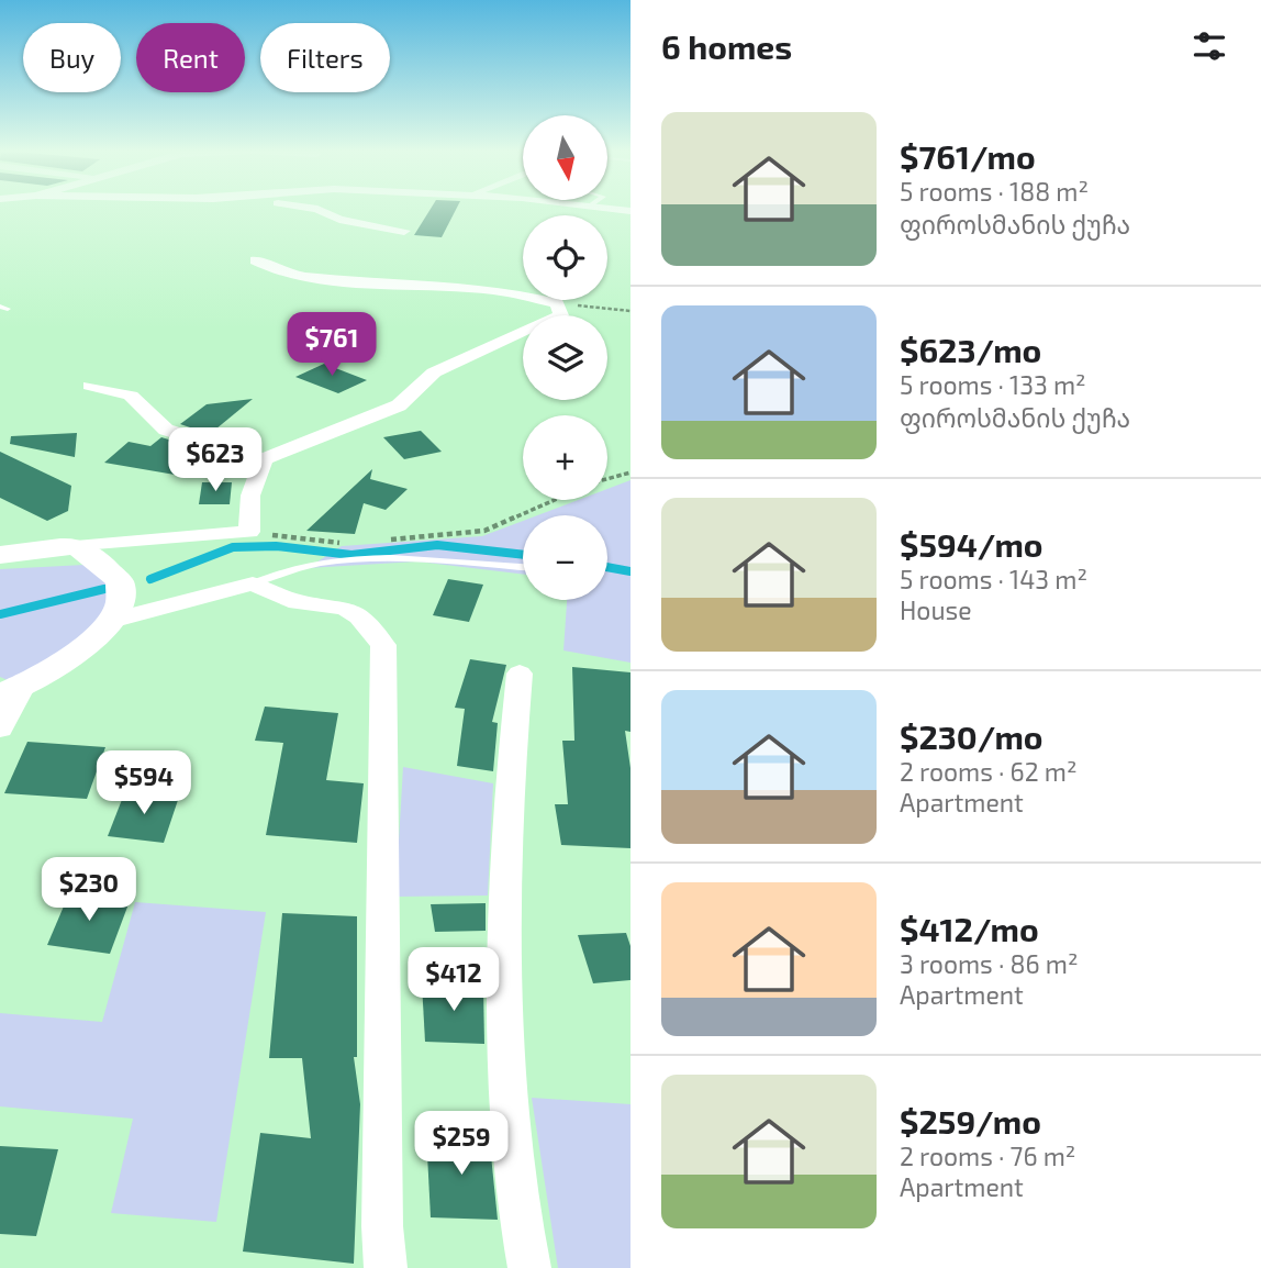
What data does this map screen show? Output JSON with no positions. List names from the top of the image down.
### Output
{
  "north": "bottom",
  "page": {
    "heading": "6 homes",
    "chip": ["Buy", "Rent", "Filters"],
    "list": [
      {
        "name": "$761/mo",
        "note": "5 rooms · 188 m² · ფიროსმანის ქუჩა"
      },
      {
        "name": "$623/mo",
        "note": "5 rooms · 133 m² · ფიროსმანის ქუჩა"
      },
      {
        "name": "$594/mo",
        "note": "5 rooms · 143 m² · House"
      },
      {
        "name": "$230/mo",
        "note": "2 rooms · 62 m² · Apartment"
      },
      {
        "name": "$412/mo",
        "note": "3 rooms · 86 m² · Apartment"
      },
      {
        "name": "$259/mo",
        "note": "2 rooms · 76 m² · Apartment"
      }
    ],
    "map_buttons": ["+", "−"],
    "price": [
      "$761",
      "$623",
      "$594",
      "$230",
      "$412",
      "$259"
    ]
  }
}
